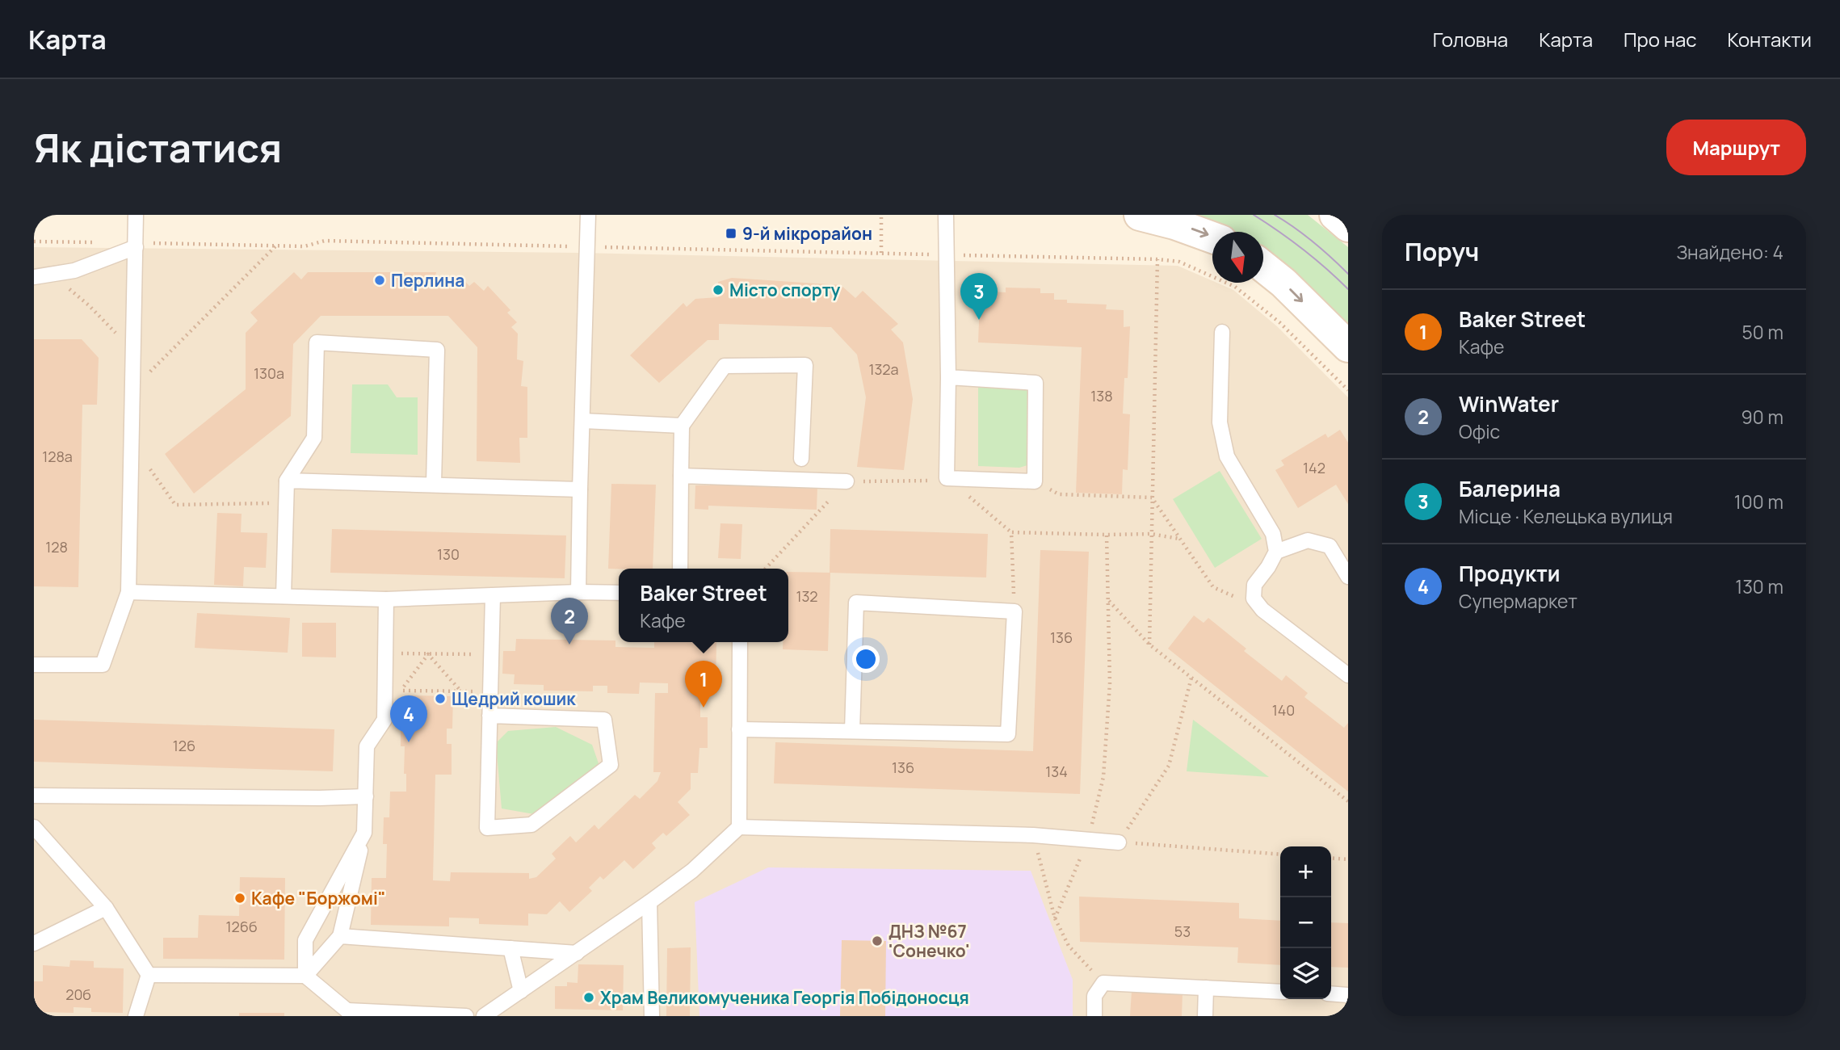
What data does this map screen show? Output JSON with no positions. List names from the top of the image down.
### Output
{
  "places": {
    "transit": ["9-й мікрорайон"],
    "other": [
      "Перлина",
      "Місто спорту",
      "Щедрий кошик",
      "Кафе \"Боржомі\"",
      "ДНЗ №67 'Сонечко'",
      "Храм Великомученика Георгія Побідоносця"
    ]
  },
  "house_numbers": [
    "132а",
    "130а",
    "138",
    "128а",
    "142",
    "128",
    "130",
    "132",
    "136",
    "140",
    "126",
    "136",
    "134",
    "126б",
    "53",
    "20б"
  ],
  "north": "bottom",
  "page": {
    "header": "Карта",
    "nav": [
      "Головна",
      "Карта",
      "Про нас",
      "Контакти"
    ],
    "buttons": "Маршрут",
    "title": "Як дістатися",
    "heading": ["Поруч", "Знайдено: 4"],
    "pins": [
      "3",
      "2",
      "1",
      "4"
    ],
    "list": [
      {
        "mark": "1",
        "name": "Baker Street",
        "note": "Кафе",
        "value": "50 m"
      },
      {
        "mark": "2",
        "name": "WinWater",
        "note": "Офіс",
        "value": "90 m"
      },
      {
        "mark": "3",
        "name": "Балерина",
        "note": "Місце · Келецька вулиця",
        "value": "100 m"
      },
      {
        "mark": "4",
        "name": "Продукти",
        "note": "Супермаркет",
        "value": "130 m"
      }
    ],
    "popup": ["Baker Street", "Кафе"],
    "map_buttons": ["+", "−"]
  }
}
